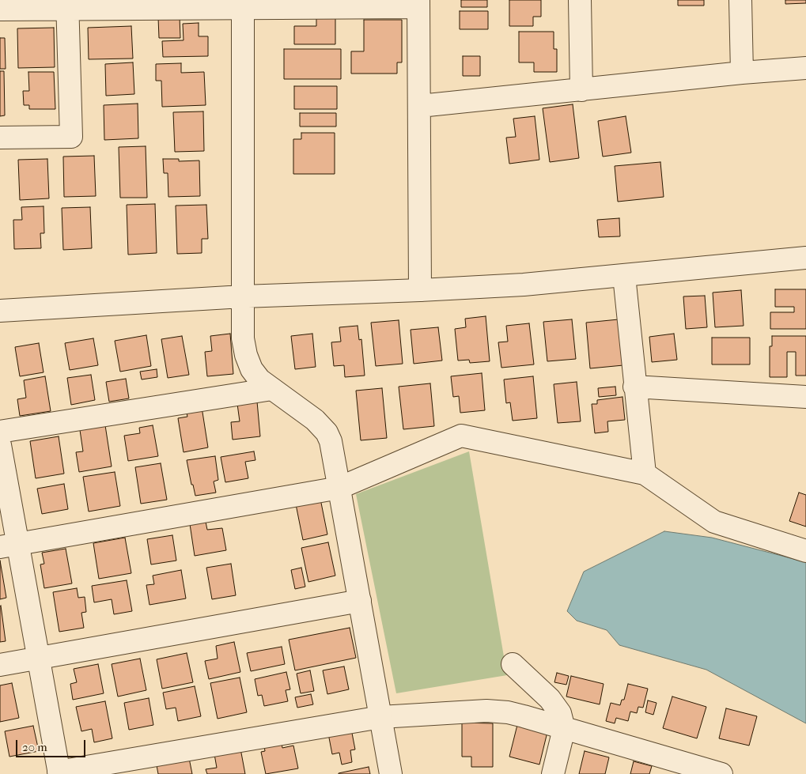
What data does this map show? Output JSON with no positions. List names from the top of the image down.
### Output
{
  "scale_bar": "20 m"
}
